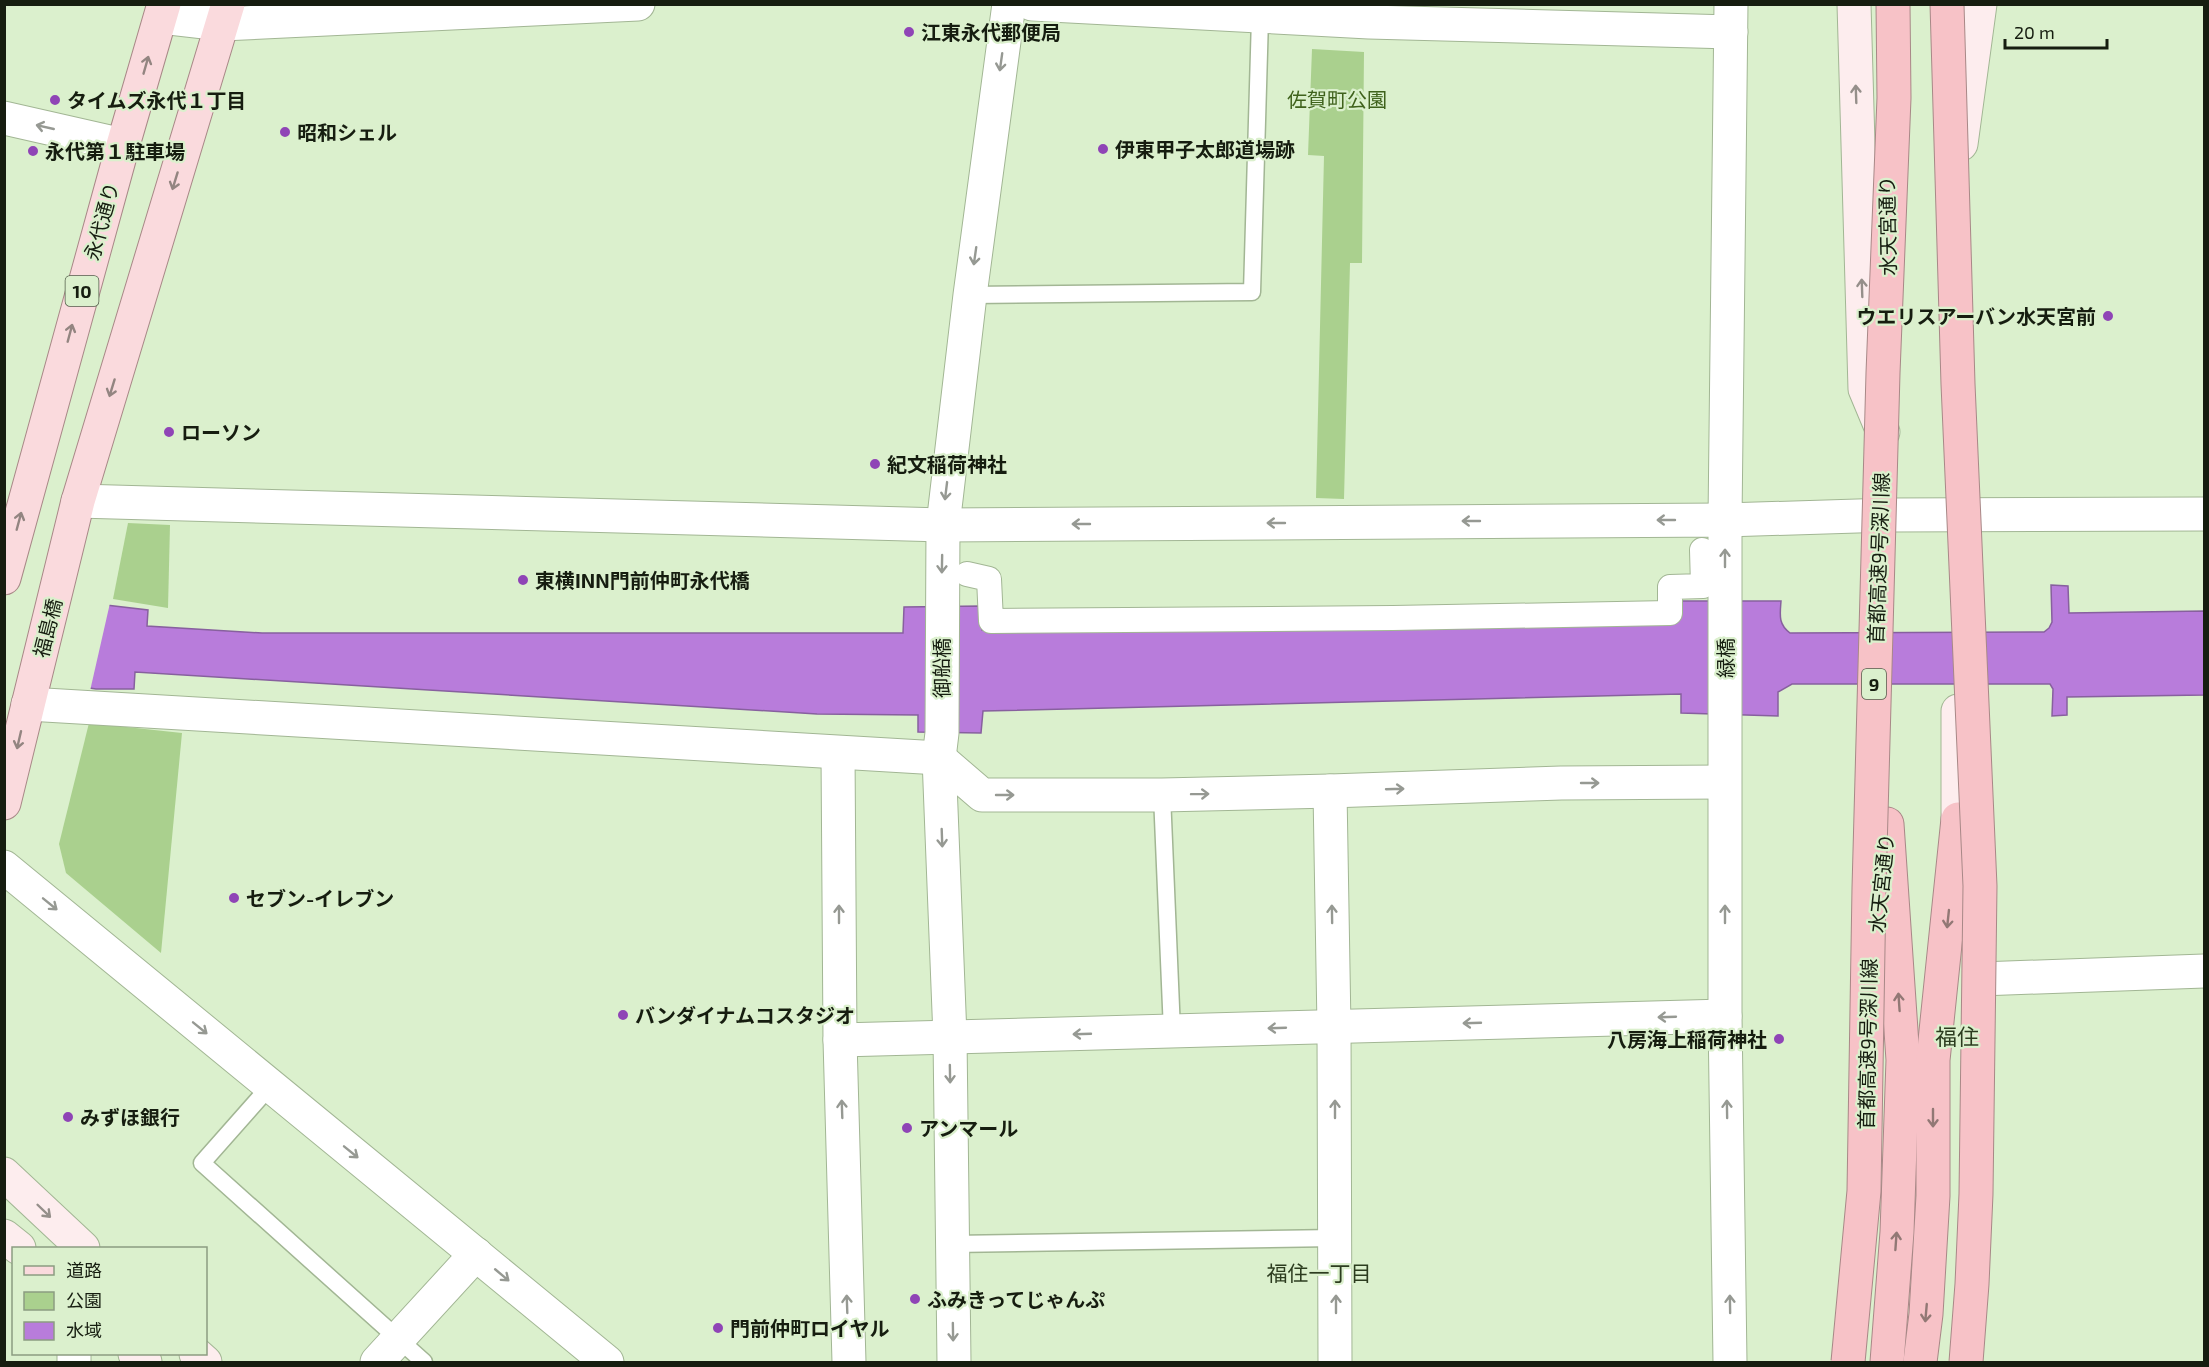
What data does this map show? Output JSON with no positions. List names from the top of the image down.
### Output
{
  "streets": {
    "highway": ["首都高速9号深川線", "9"],
    "main road": [
      "永代通り",
      "水天宮通り",
      "10",
      "福島橋"
    ],
    "street": ["緑橋", "御船橋"]
  },
  "one_way": ["緑橋"],
  "districts": ["福住", "福住一丁目"],
  "parks": ["佐賀町公園"],
  "places": [
    "江東永代郵便局",
    "タイムズ永代１丁目",
    "昭和シェル",
    "伊東甲子太郎道場跡",
    "永代第１駐車場",
    "ウエリスアーバン水天宮前",
    "ローソン",
    "紀文稲荷神社",
    "東横INN門前仲町永代橋",
    "セブン-イレブン",
    "バンダイナムコスタジオ",
    "八房海上稲荷神社",
    "みずほ銀行",
    "アンマール",
    "ふみきってじゃんぷ",
    "門前仲町ロイヤル"
  ],
  "legend": ["道路", "公園", "水域"],
  "scale_bar": "20 m"
}
